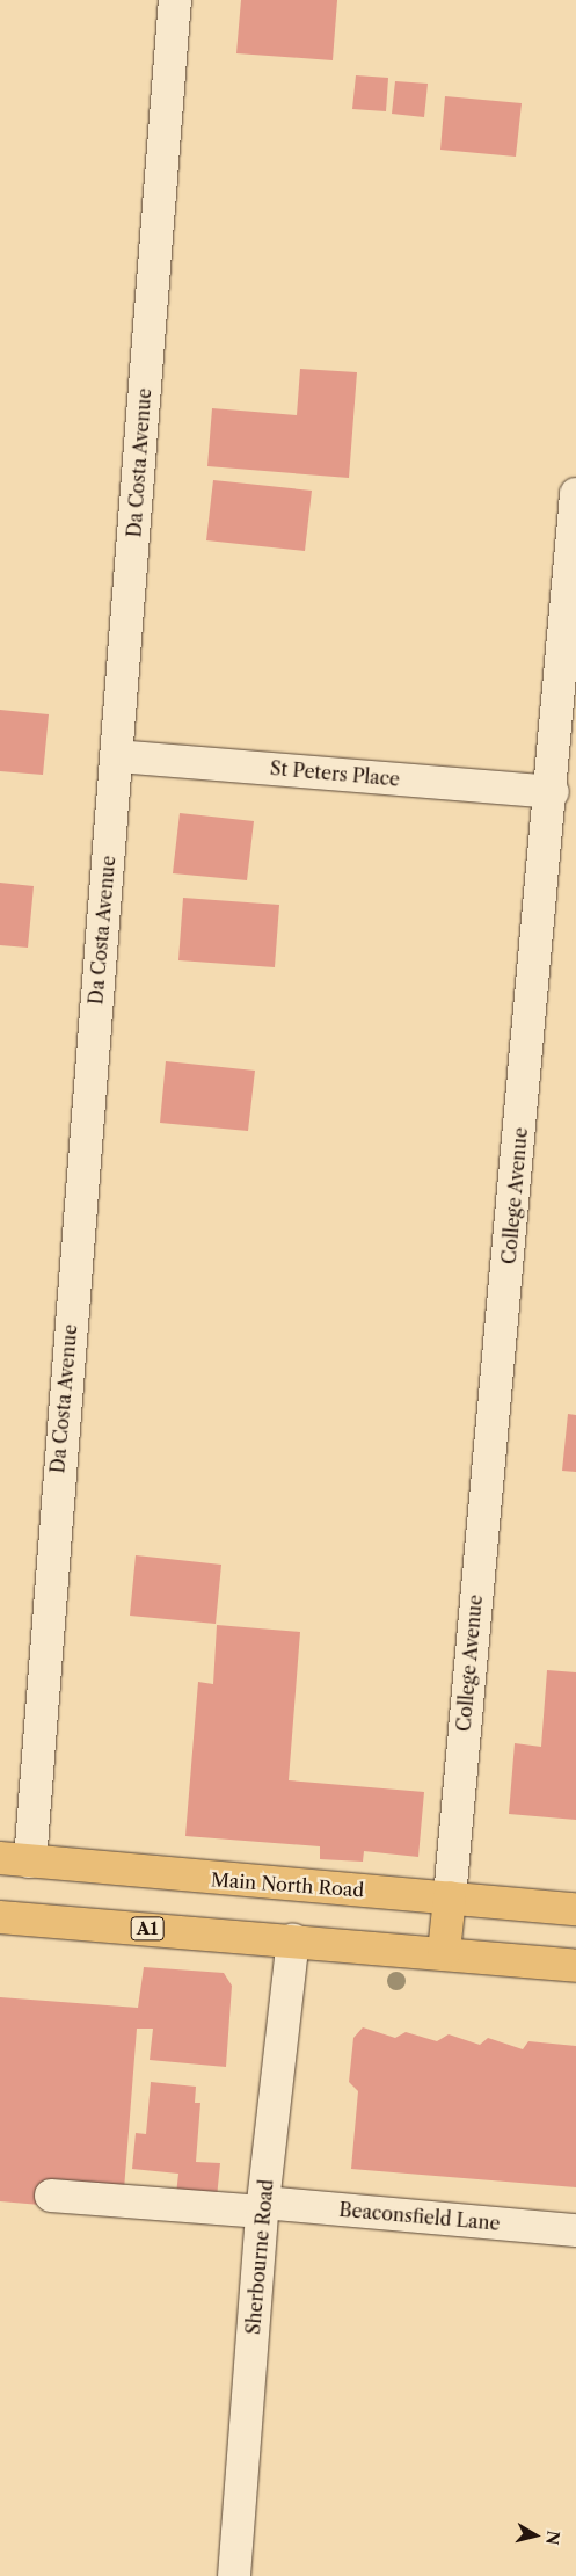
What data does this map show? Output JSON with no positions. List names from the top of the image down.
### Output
{
  "streets": {
    "highway": ["Main North Road", "A1"],
    "street": [
      "Da Costa Avenue",
      "St Peters Place",
      "College Avenue",
      "Beaconsfield Lane",
      "Sherbourne Road"
    ]
  },
  "crossings": [
    ["Da Costa Avenue", "St Peters Place"],
    ["Da Costa Avenue", "Main North Road"],
    ["St Peters Place", "College Avenue"],
    ["College Avenue", "Main North Road"],
    ["A1", "Sherbourne Road"],
    ["Beaconsfield Lane", "Sherbourne Road"]
  ],
  "north": "right"
}
